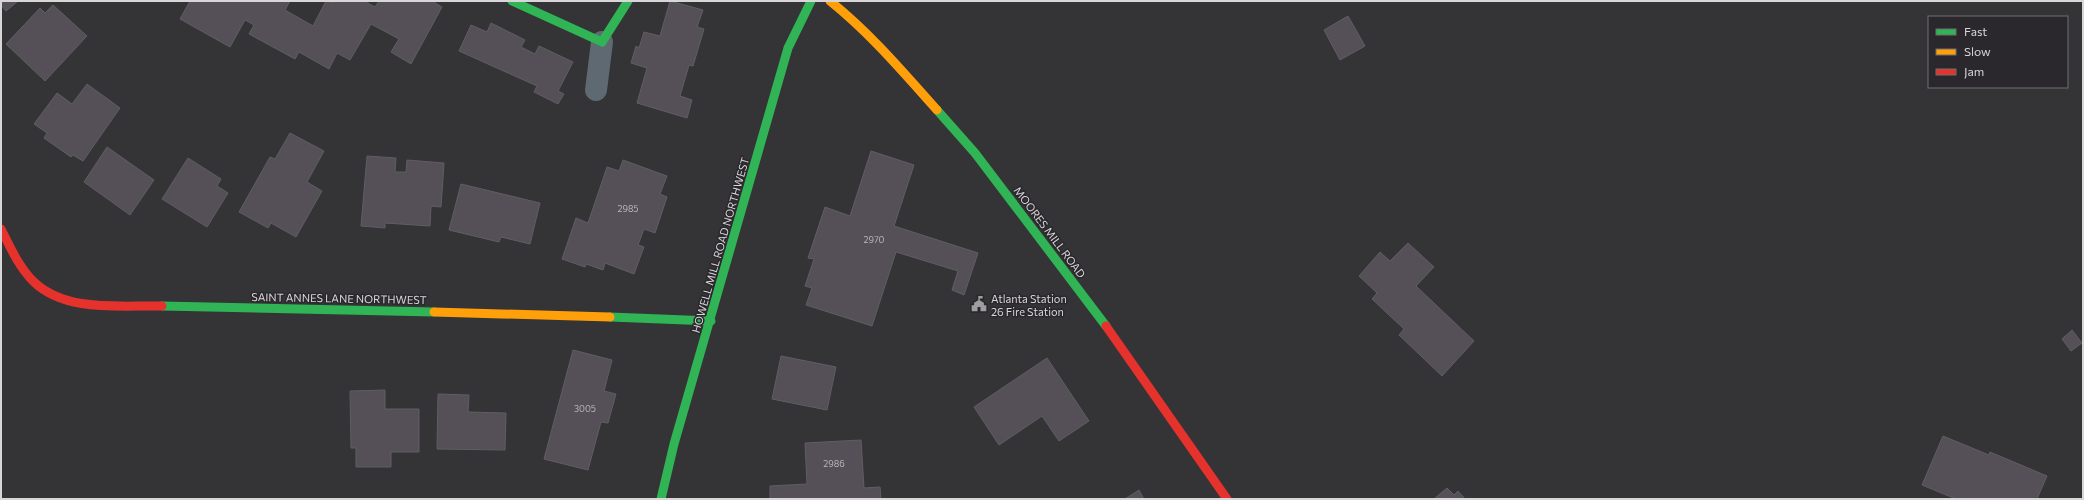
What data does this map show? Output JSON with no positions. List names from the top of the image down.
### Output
{
  "streets": {
    "street": ["MOORES MILL ROAD", "HOWELL MILL ROAD NORTHWEST", "SAINT ANNES LANE NORTHWEST"]
  },
  "crossings": [
    ["HOWELL MILL ROAD NORTHWEST", "SAINT ANNES LANE NORTHWEST"]
  ],
  "places": {
    "public building": ["Atlanta Station 26 Fire Station"]
  },
  "house_numbers": [
    "2985",
    "2970",
    "3005",
    "2986"
  ],
  "legend": ["Fast", "Slow", "Jam"]
}
